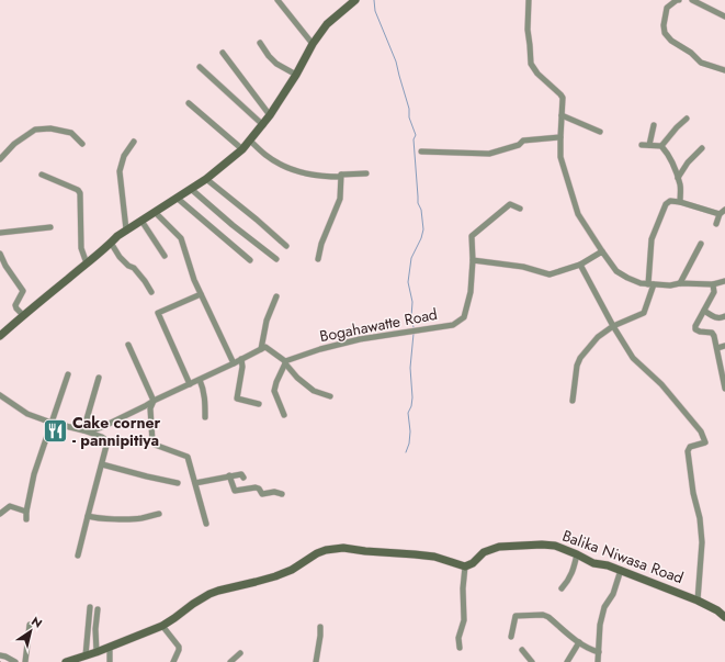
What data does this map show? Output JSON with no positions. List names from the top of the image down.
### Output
{
  "streets": {
    "street": ["Bogahawatte Road", "Balika Niwasa Road"]
  },
  "places": {
    "restaurant": ["Cake corner - pannipitiya"]
  },
  "north": "top right"
}
